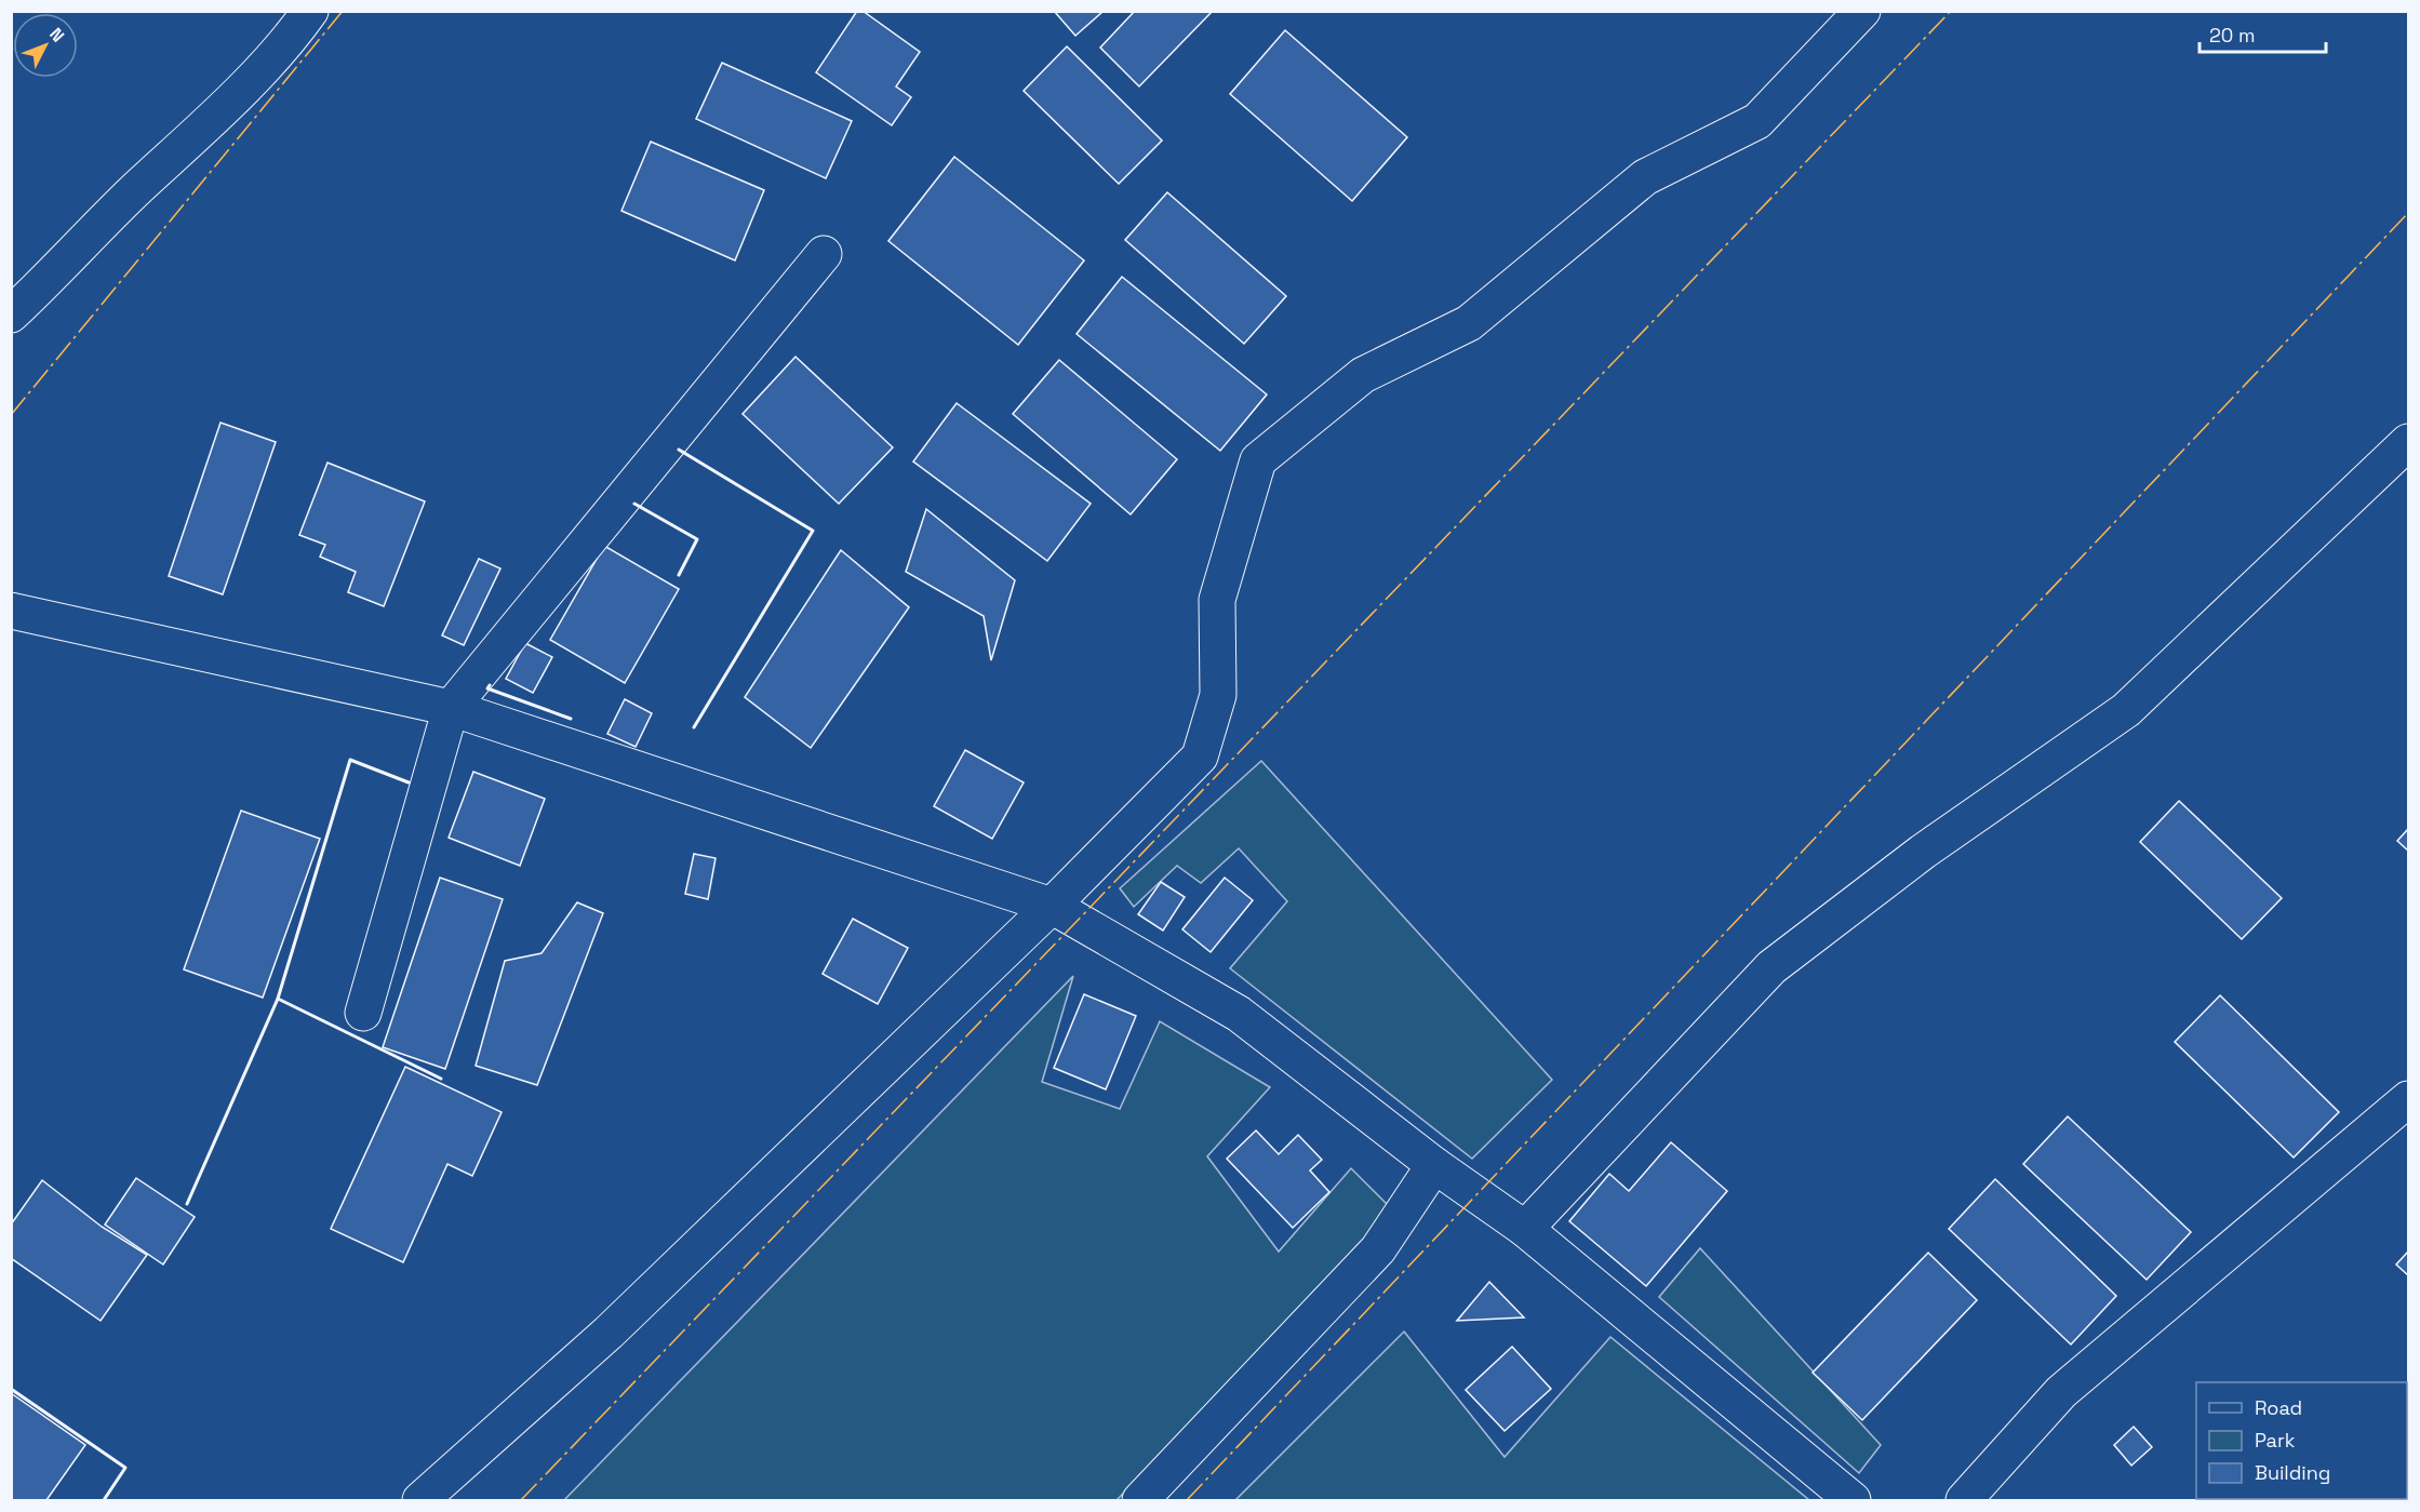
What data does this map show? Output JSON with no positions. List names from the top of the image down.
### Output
{
  "legend": ["Road", "Park", "Building"],
  "scale_bar": "20 m",
  "north": "top right"
}
